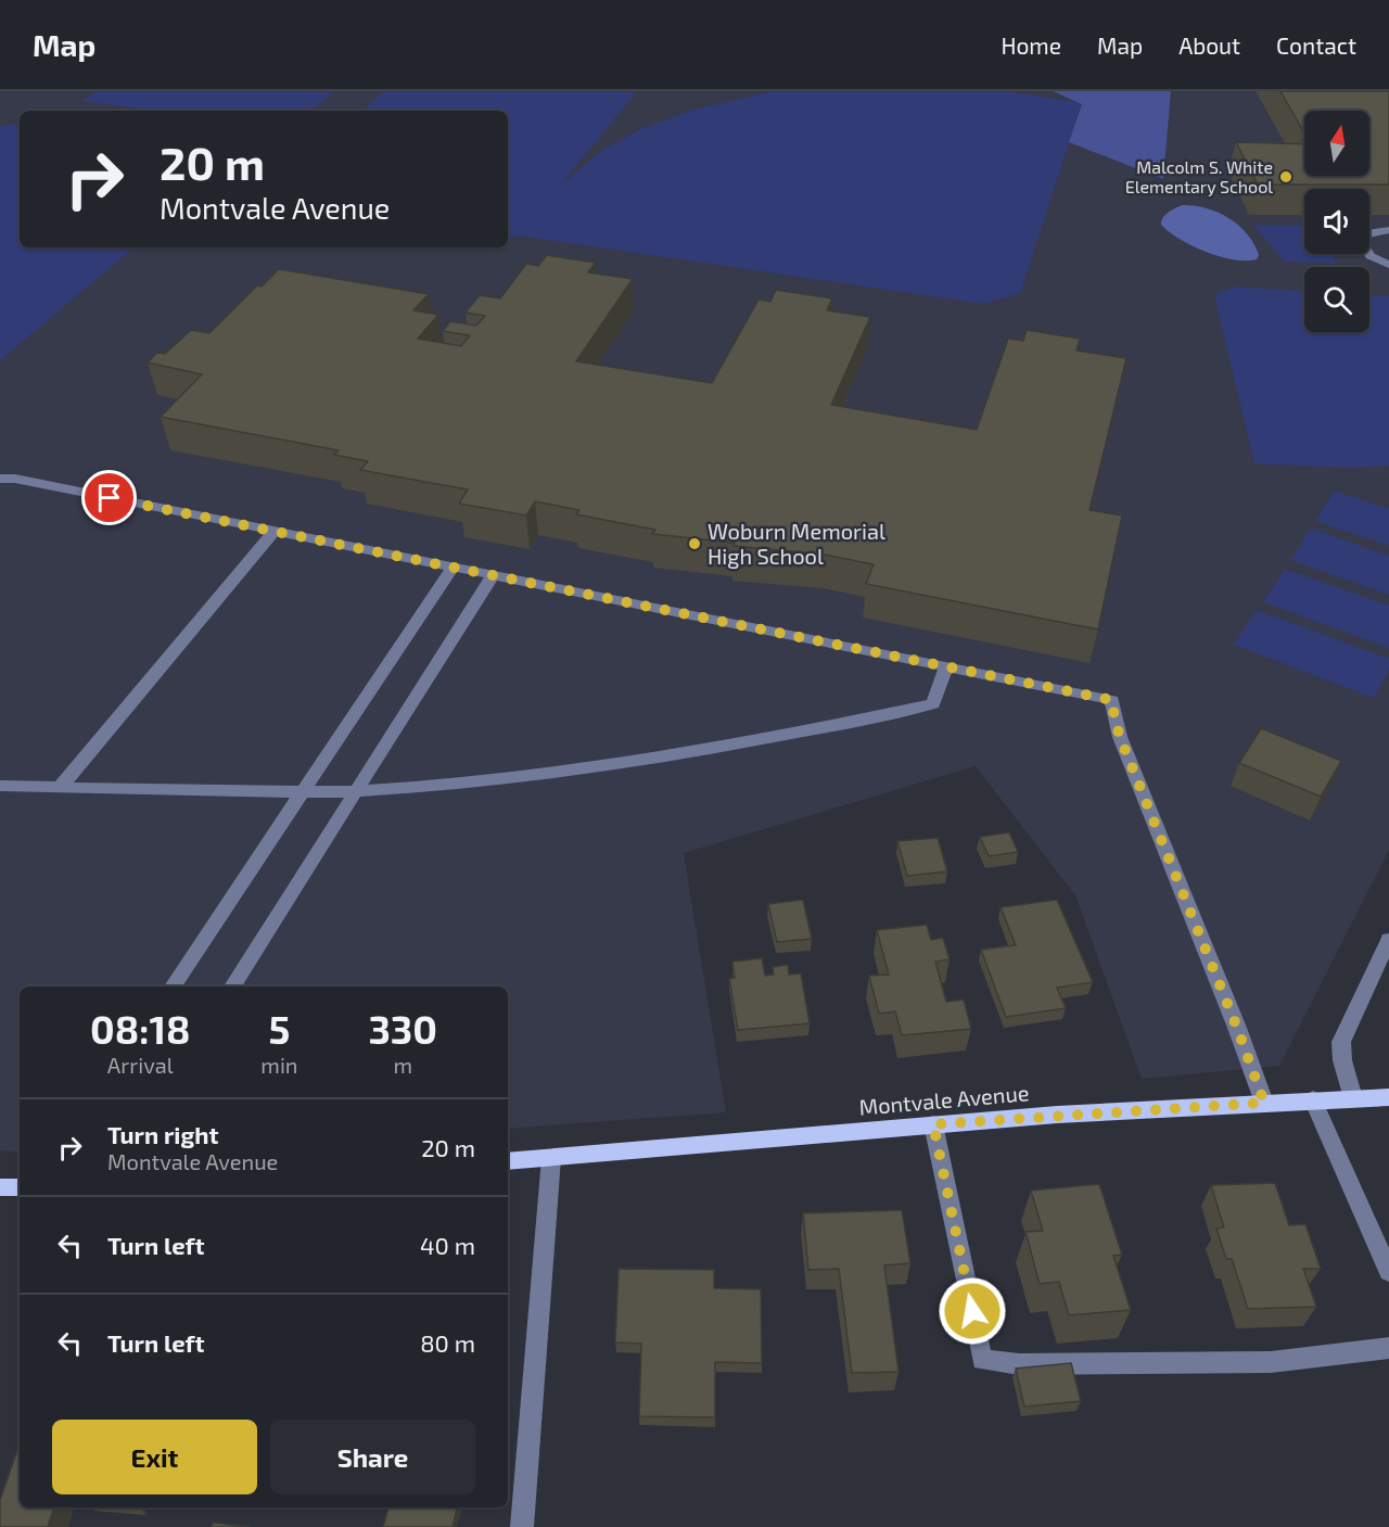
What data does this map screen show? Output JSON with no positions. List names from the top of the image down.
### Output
{
  "streets": {
    "main road": ["Montvale Avenue"]
  },
  "places": ["Malcolm S. White Elementary School", "Woburn Memorial High School"],
  "north": "top",
  "page": {
    "header": "Map",
    "nav": [
      "Home",
      "Map",
      "About",
      "Contact"
    ],
    "turn": ["20 m", "Montvale Avenue"],
    "eta": [
      "08:18",
      "Arrival",
      "5",
      "min",
      "330",
      "m"
    ],
    "list": [
      {
        "name": "Turn right",
        "note": "Montvale Avenue",
        "value": "20 m"
      },
      {
        "name": "Turn left",
        "value": "40 m"
      },
      {
        "name": "Turn left",
        "value": "80 m"
      }
    ],
    "buttons": ["Exit", "Share"]
  }
}
